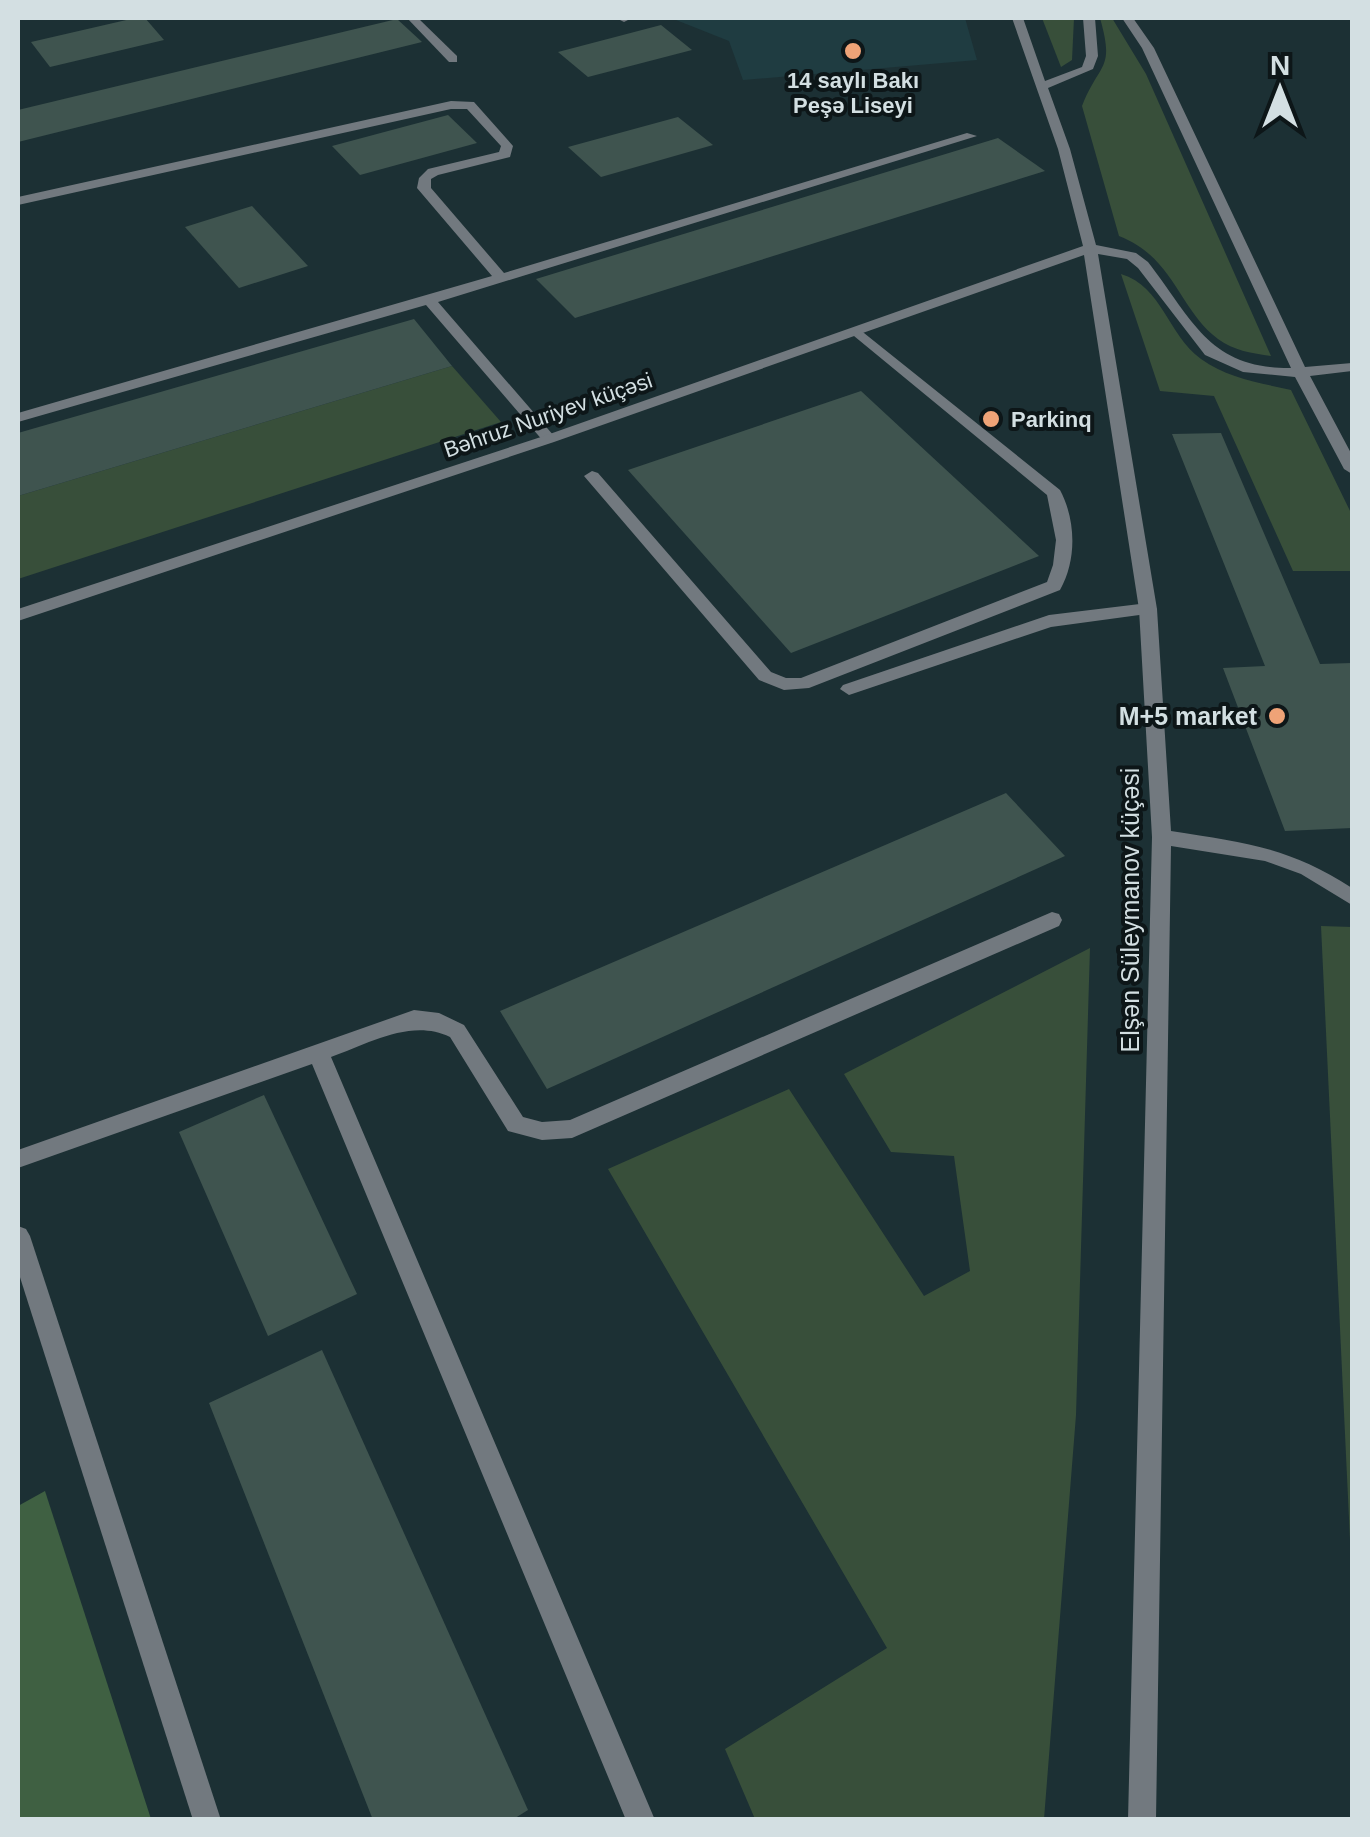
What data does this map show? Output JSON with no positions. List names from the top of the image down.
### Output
{
  "streets": {
    "street": ["Bəhruz Nuriyev küçəsi", "Elşən Süleymanov küçəsi"]
  },
  "crossings": [
    ["Bəhruz Nuriyev küçəsi", "Elşən Süleymanov küçəsi"]
  ],
  "places": ["14 saylı Bakı Peşə Liseyi", "Parkinq", "М+5 market"],
  "north": "top"
}
